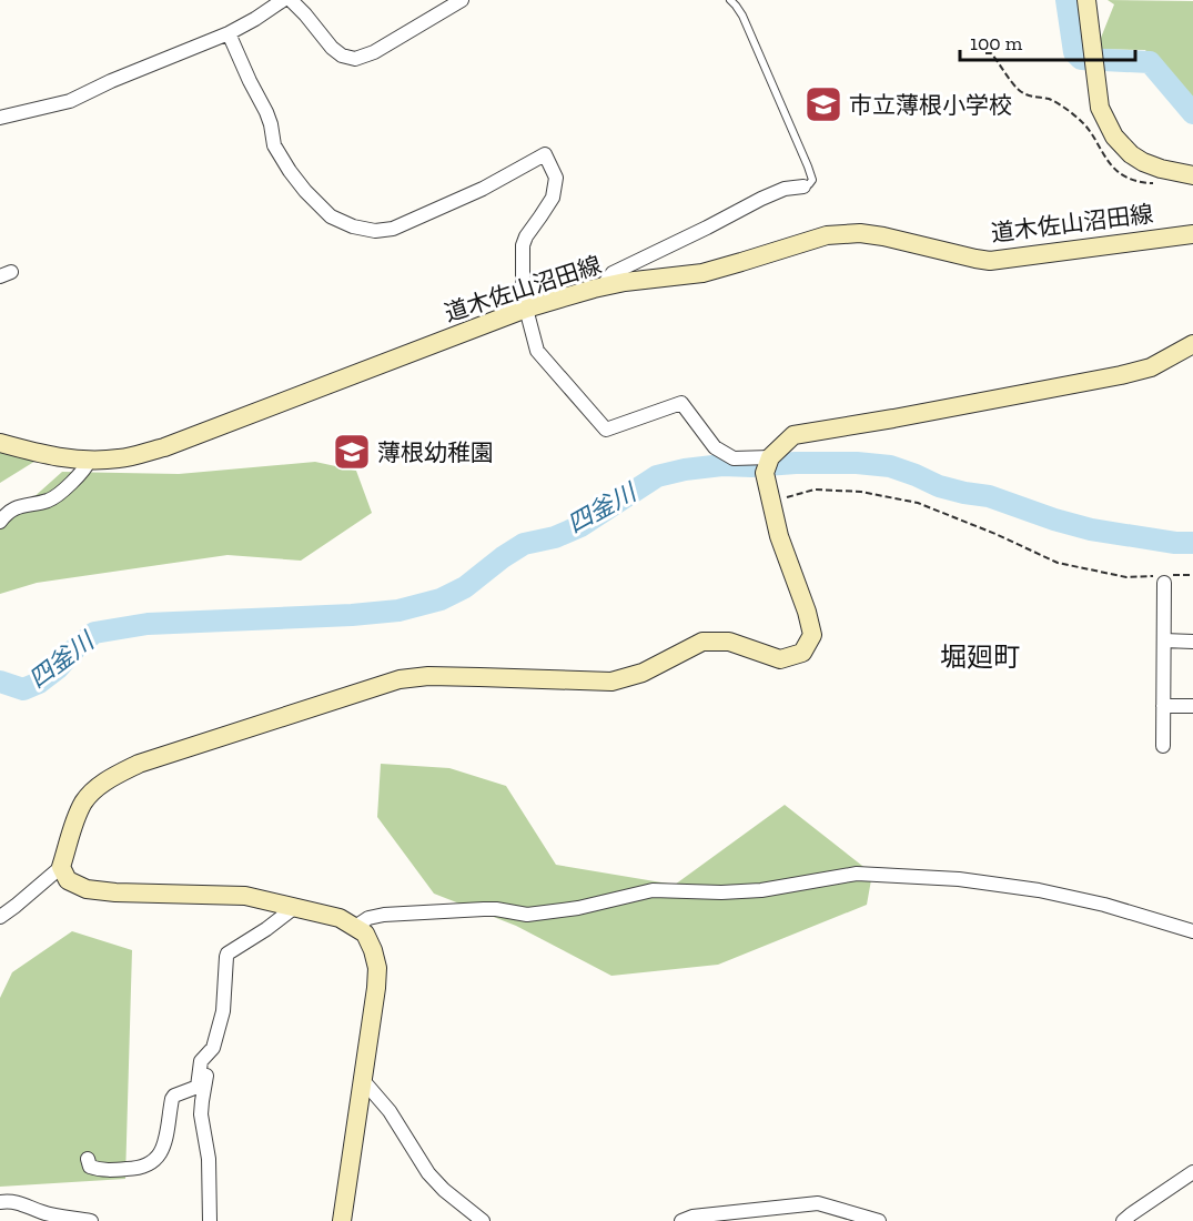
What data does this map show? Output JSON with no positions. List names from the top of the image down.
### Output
{
  "streets": {
    "street": ["道木佐山沼田線"]
  },
  "districts": ["堀廻町"],
  "water": ["四釜川"],
  "places": {
    "school or university": ["市立薄根小学校", "薄根幼稚園"]
  },
  "scale_bar": "100 m"
}
